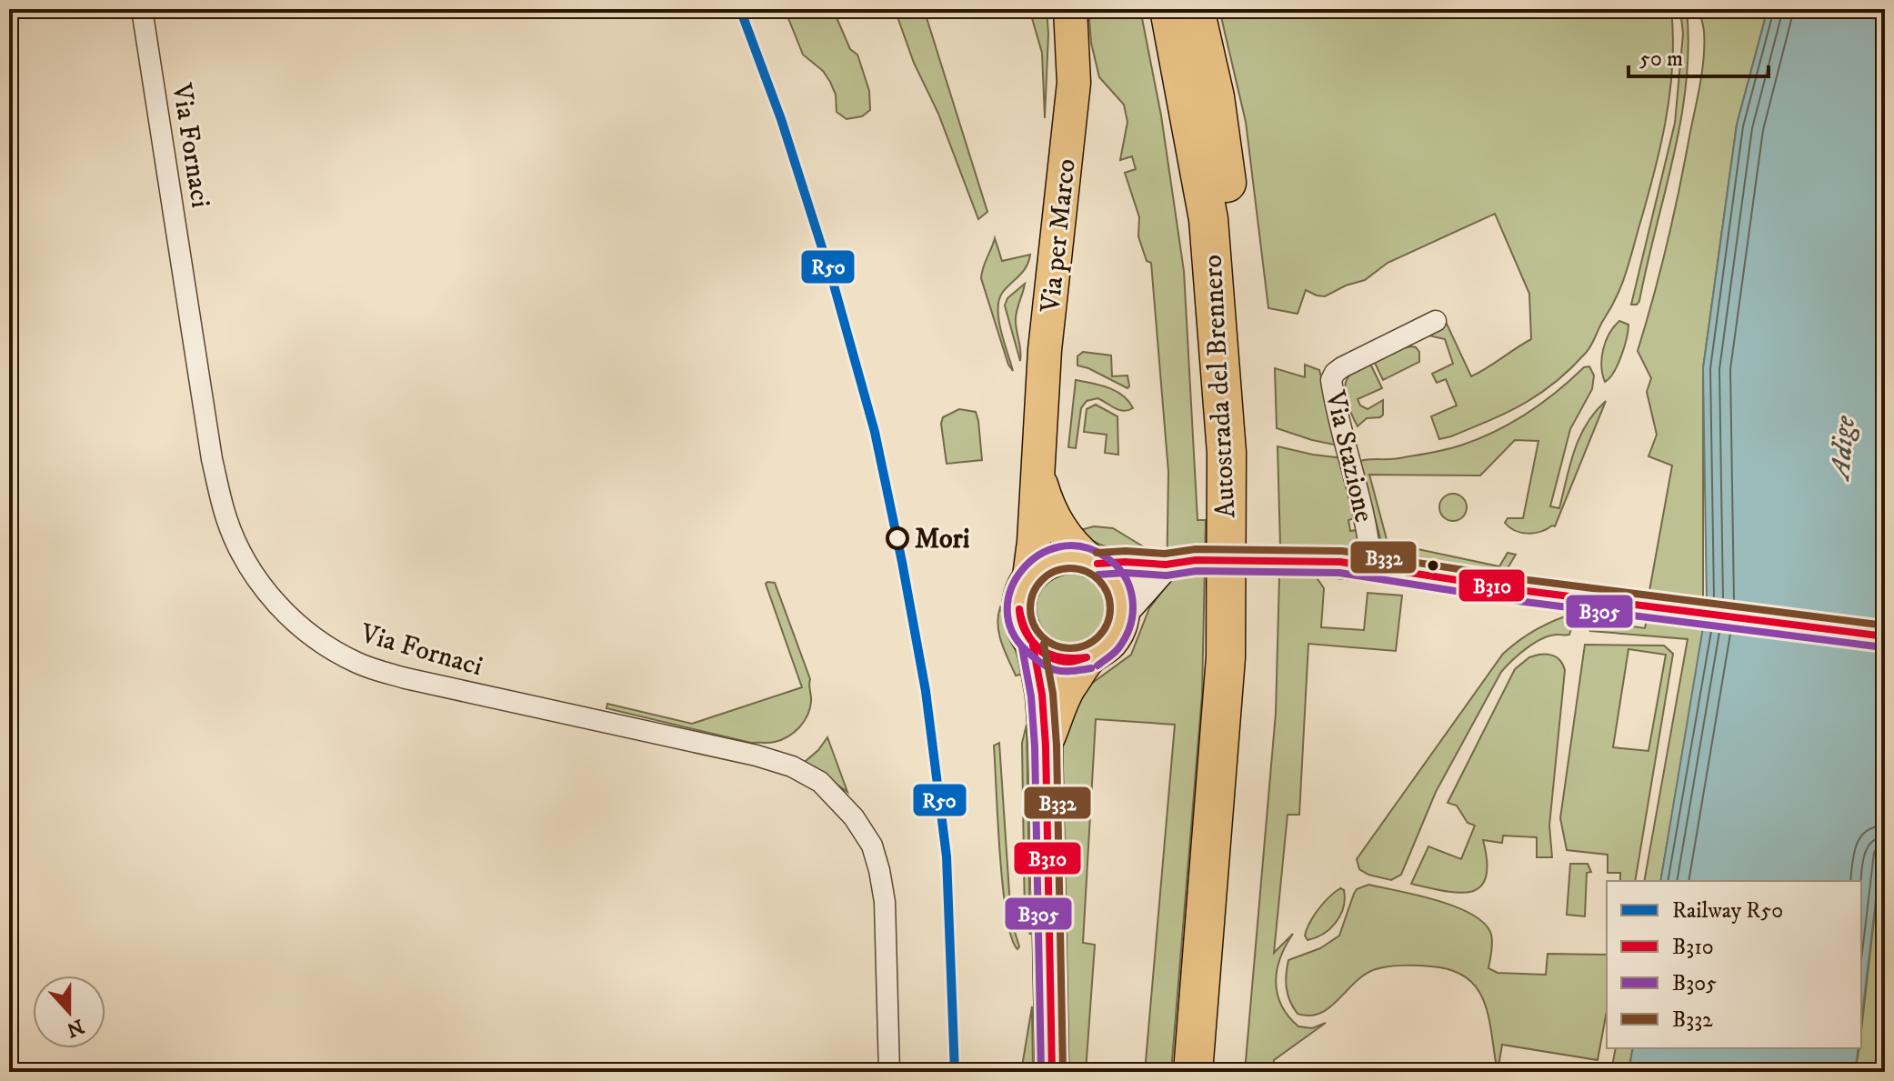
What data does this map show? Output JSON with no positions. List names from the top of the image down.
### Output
{
  "streets": {
    "highway": ["Autostrada del Brennero"],
    "main road": ["Via per Marco", "Via Stazione"],
    "street": ["Via Fornaci"]
  },
  "crossings": [
    ["Via per Marco", "Via Stazione"]
  ],
  "water": ["Adige"],
  "places": ["Mori"],
  "lines": [
    "rail line R50",
    "transit line B305",
    "transit line B332",
    "transit line B310"
  ],
  "legend": [
    "Railway R50",
    "B310",
    "B305",
    "B332"
  ],
  "scale_bar": "50 m",
  "north": "bottom"
}
